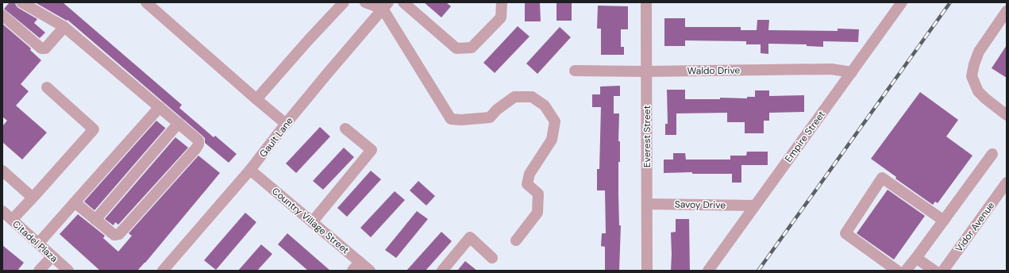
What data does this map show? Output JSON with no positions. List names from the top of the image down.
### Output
{
  "streets": {
    "street": [
      "Waldo Drive",
      "Everest Street",
      "Empire Street",
      "Gault Lane",
      "Savoy Drive",
      "Country Village Street",
      "Vidor Avenue",
      "Citadel Plaza"
    ]
  },
  "crossings": [
    ["Waldo Drive", "Everest Street"],
    ["Waldo Drive", "Empire Street"],
    ["Everest Street", "Savoy Drive"],
    ["Empire Street", "Savoy Drive"],
    ["Gault Lane", "Country Village Street"]
  ]
}
